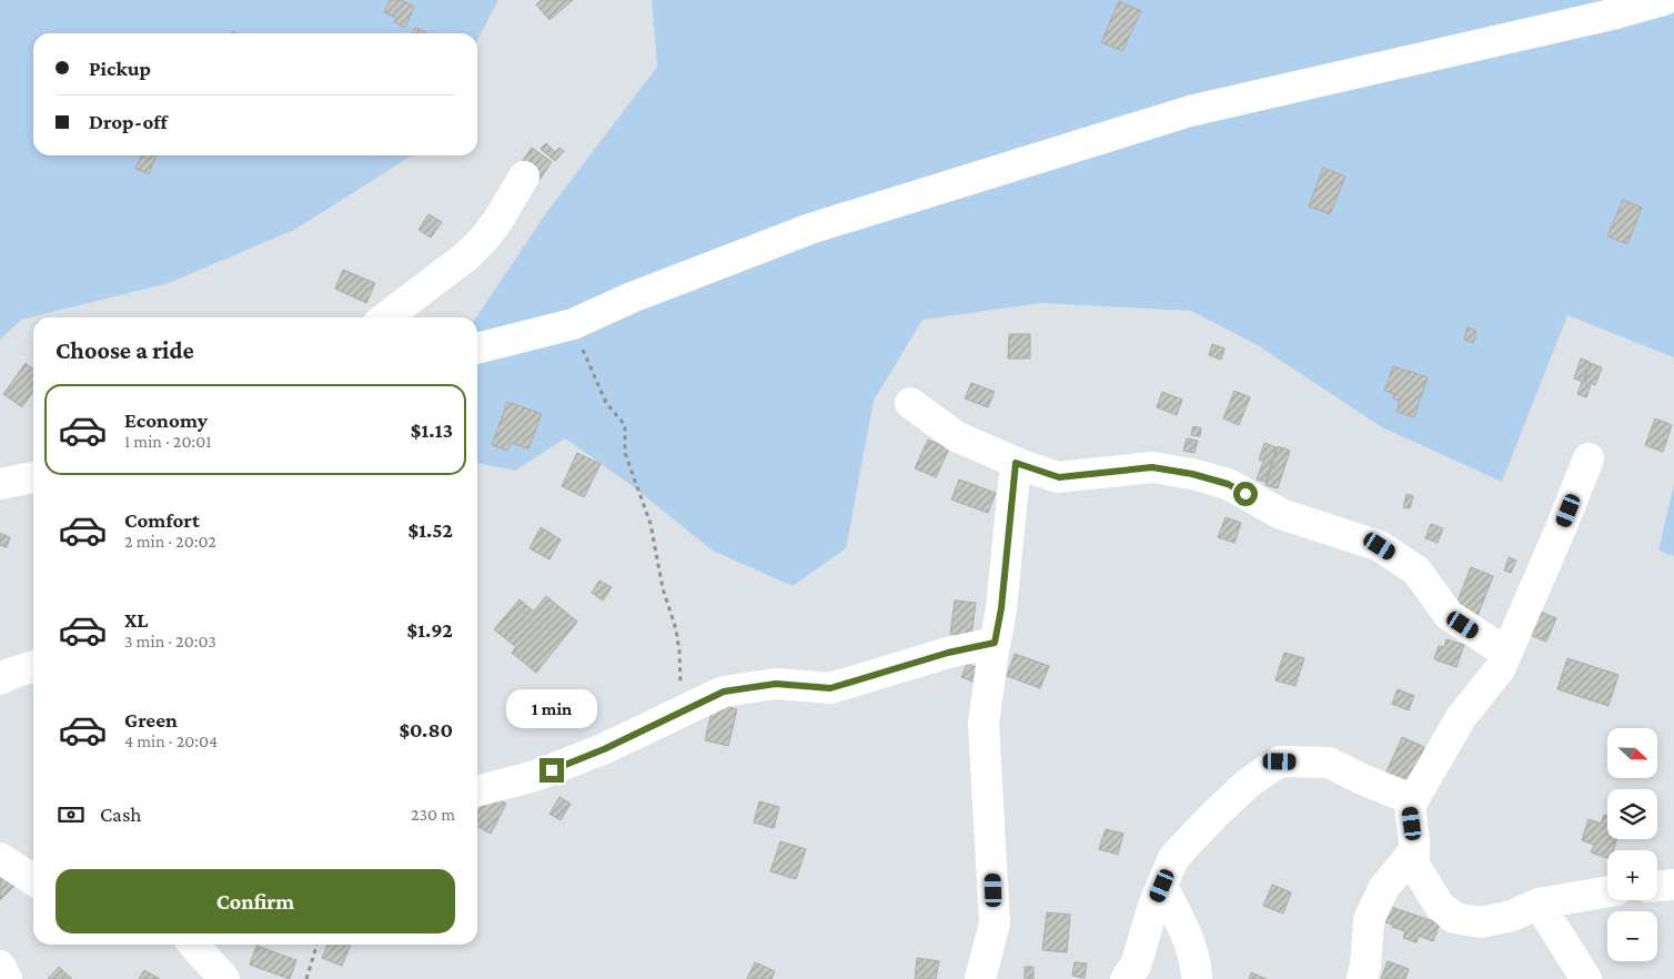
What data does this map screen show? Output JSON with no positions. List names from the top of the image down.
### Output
{
  "north": "right",
  "page": {
    "banner": ["Pickup", "Drop-off"],
    "heading": "Choose a ride",
    "list": [
      {
        "name": "Economy",
        "note": "1 min · 20:01",
        "value": "$1.13"
      },
      {
        "name": "Comfort",
        "note": "2 min · 20:02",
        "value": "$1.52"
      },
      {
        "name": "XL",
        "note": "3 min · 20:03",
        "value": "$1.92"
      },
      {
        "name": "Green",
        "note": "4 min · 20:04",
        "value": "$0.80"
      }
    ],
    "bubble": "1 min",
    "map_buttons": ["+", "−"],
    "pay": ["Cash", "230 m"],
    "buttons": "Confirm"
  }
}
